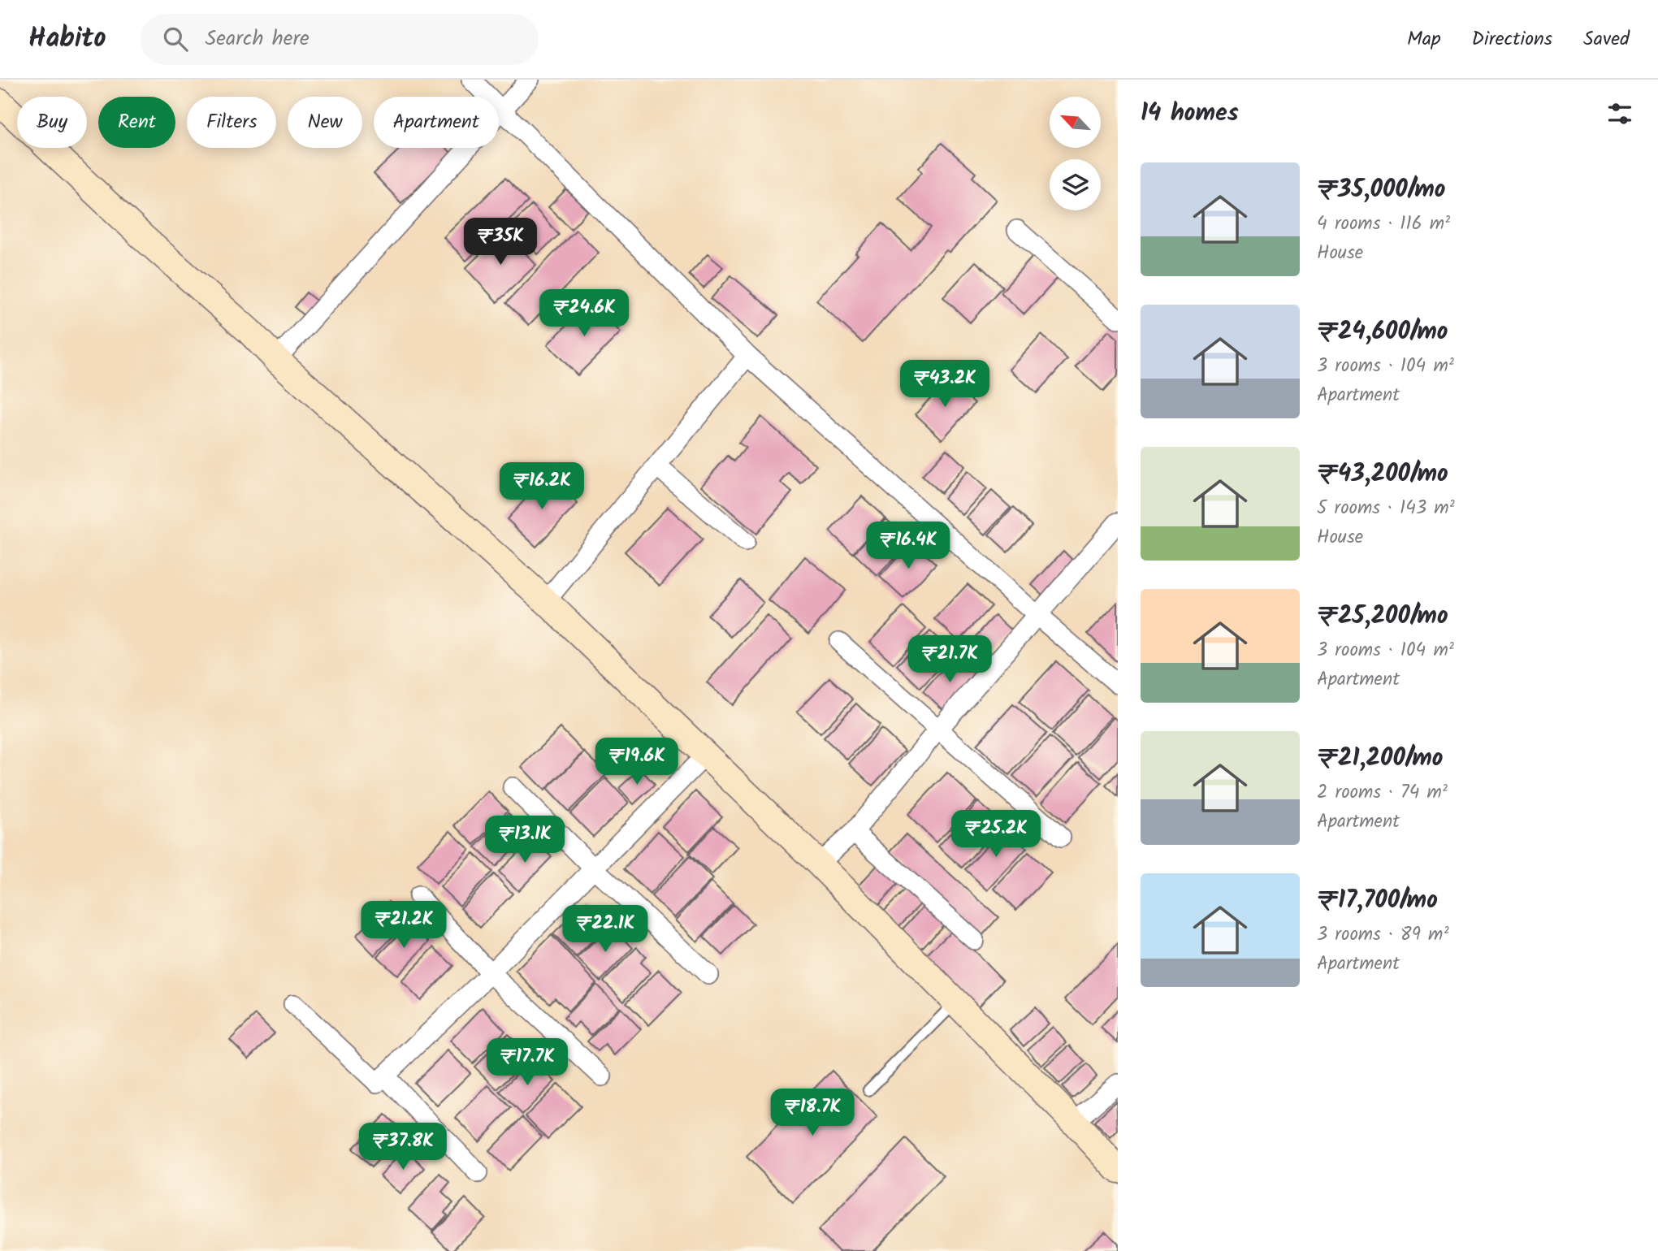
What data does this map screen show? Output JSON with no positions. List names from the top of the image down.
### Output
{
  "north": "top left",
  "page": {
    "header": "Habito",
    "search": "Search here",
    "nav": ["Map", "Directions", "Saved"],
    "heading": "14 homes",
    "chip": [
      "Buy",
      "Rent",
      "Filters",
      "New",
      "Apartment"
    ],
    "list": [
      {
        "name": "₹35,000/mo",
        "note": "4 rooms · 116 m² · House"
      },
      {
        "name": "₹24,600/mo",
        "note": "3 rooms · 104 m² · Apartment"
      },
      {
        "name": "₹43,200/mo",
        "note": "5 rooms · 143 m² · House"
      },
      {
        "name": "₹25,200/mo",
        "note": "3 rooms · 104 m² · Apartment"
      },
      {
        "name": "₹21,200/mo",
        "note": "2 rooms · 74 m² · Apartment"
      },
      {
        "name": "₹17,700/mo",
        "note": "3 rooms · 89 m² · Apartment"
      }
    ],
    "price": [
      "₹35K",
      "₹24.6K",
      "₹43.2K",
      "₹16.2K",
      "₹16.4K",
      "₹21.7K",
      "₹19.6K",
      "₹25.2K",
      "₹13.1K",
      "₹21.2K",
      "₹22.1K",
      "₹17.7K",
      "₹18.7K",
      "₹37.8K"
    ]
  }
}
